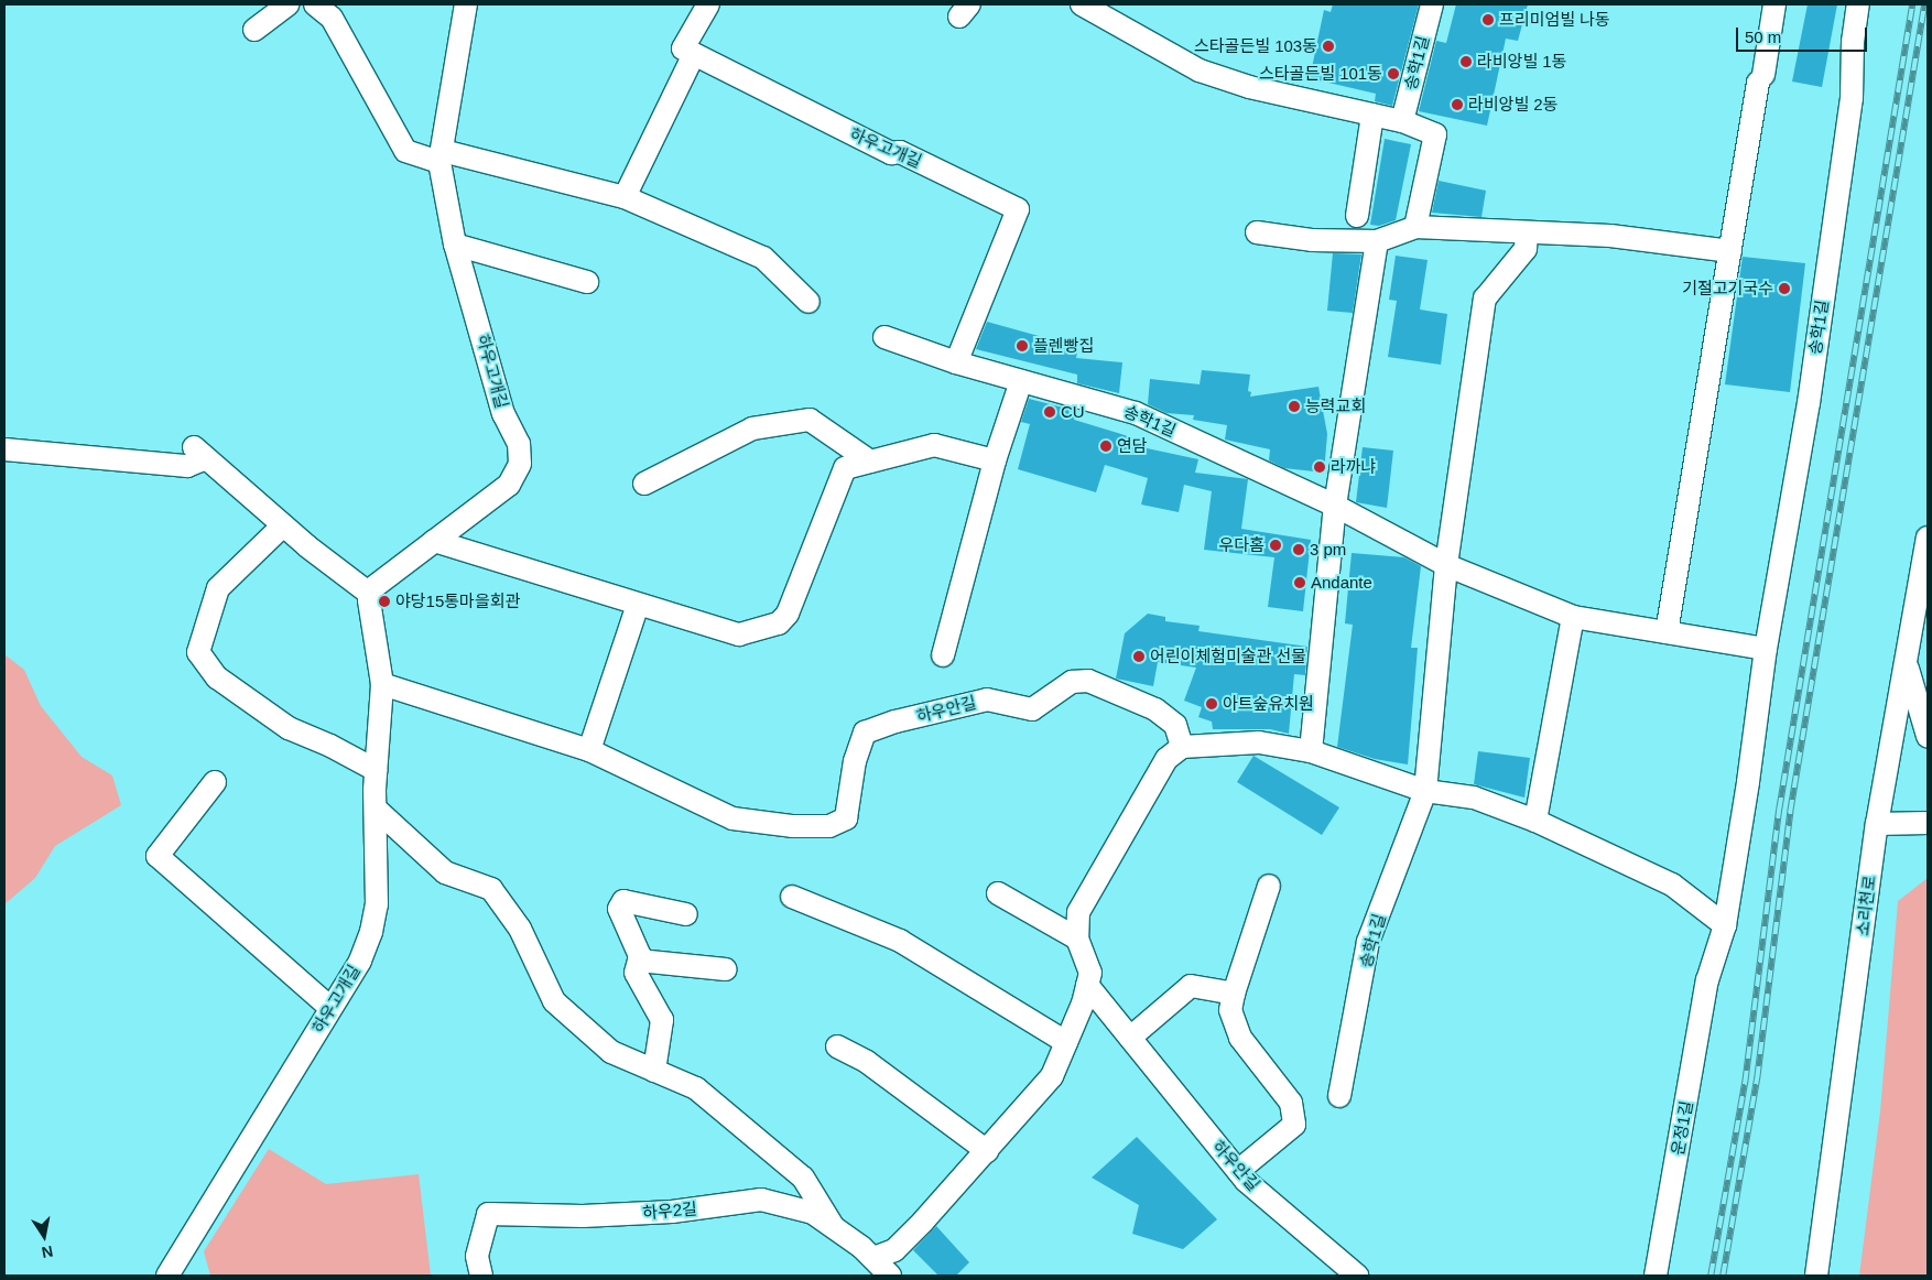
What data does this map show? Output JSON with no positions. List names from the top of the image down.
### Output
{
  "streets": {
    "street": [
      "송학1길",
      "하우고개길",
      "하우안길",
      "소리천로",
      "운정1길",
      "하우2길"
    ]
  },
  "crossings": [
    ["송학1길", "하우고개길"],
    ["송학1길", "운정1길"]
  ],
  "places": [
    "프리미엄빌 나동",
    "스타골든빌 103동",
    "라비앙빌 1동",
    "스타골든빌 101동",
    "라비앙빌 2동",
    "기절고기국수",
    "플렌빵집",
    "능력교회",
    "CU",
    "연담",
    "라까냐",
    "우다홈",
    "3 pm",
    "Andante",
    "야당15통마을회관",
    "어린이체험미술관 선물",
    "아트숲유치원"
  ],
  "scale_bar": "50 m",
  "north": "bottom"
}
